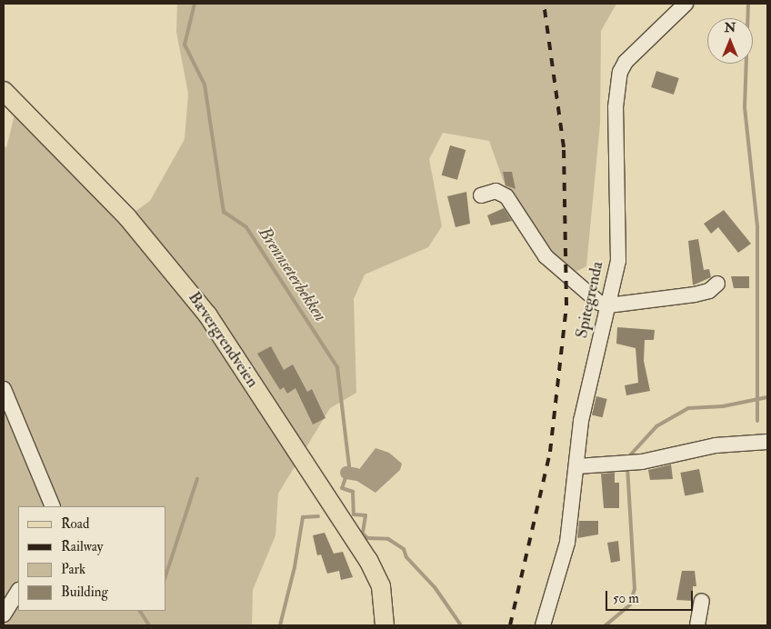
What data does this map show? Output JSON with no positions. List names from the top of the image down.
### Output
{
  "streets": {
    "main road": ["Bævergrendveien"],
    "street": ["Spitegrenda"]
  },
  "water": ["Brennseterbekken"],
  "legend": [
    "Road",
    "Railway",
    "Park",
    "Building"
  ],
  "scale_bar": "50 m",
  "north": "top"
}
